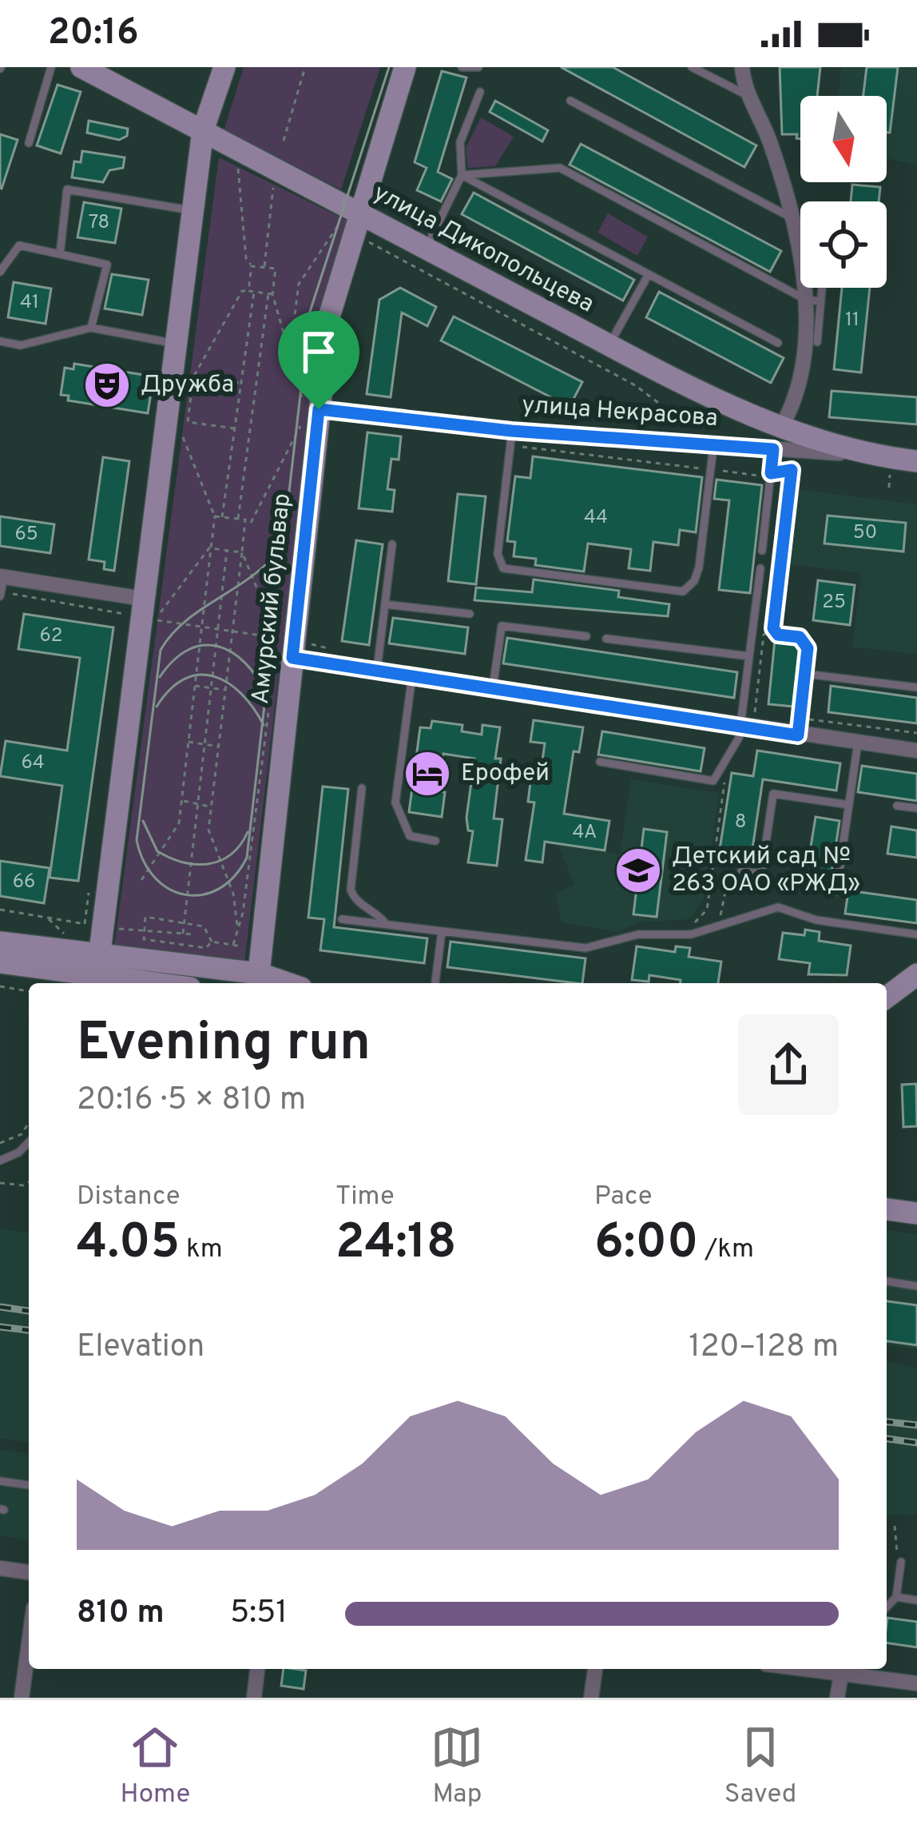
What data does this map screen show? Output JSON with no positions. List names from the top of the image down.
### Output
{
  "streets": {
    "street": ["улица Дикопольцева", "улица Некрасова", "Амурский бульвар"]
  },
  "crossings": [
    ["улица Дикопольцева", "улица Некрасова"],
    ["улица Дикопольцева", "Амурский бульвар"],
    ["улица Некрасова", "Амурский бульвар"]
  ],
  "places": {
    "theatre": ["Дружба"],
    "hotel": ["Ерофей"],
    "school or university": ["Детский сад № 263 ОАО «РЖД»"]
  },
  "house_numbers": [
    "78",
    "41",
    "11",
    "44",
    "50",
    "65",
    "25",
    "62",
    "64",
    "8",
    "4А",
    "66"
  ],
  "north": "bottom",
  "page": {
    "status": "20:16",
    "heading": ["Evening run", "20:16 · 5 × 810 m"],
    "stats": [
      ["Distance", "4.05 km"],
      ["Time", "24:18"],
      ["Pace", "6:00 /km"]
    ],
    "chart": ["Elevation", "120–128 m"],
    "list": [
      {
        "name": "810 m",
        "note": "5:51"
      }
    ],
    "tabs": ["Home", "Map", "Saved"]
  }
}
